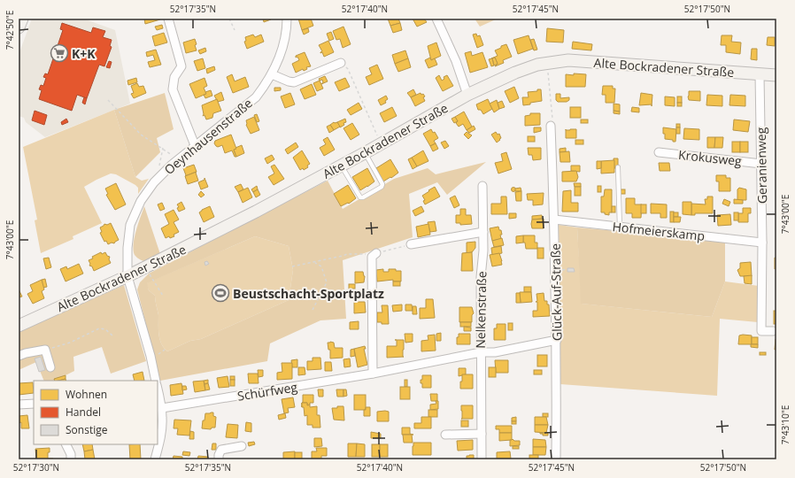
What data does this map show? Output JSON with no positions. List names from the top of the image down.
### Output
{
  "streets": {
    "street": [
      "Alte Bockradener Straße",
      "Oeynhausenstraße",
      "Krokusweg",
      "Geranienweg",
      "Hofmeierskamp",
      "Glück-Auf-Straße",
      "Nelkenstraße",
      "Schürfweg"
    ]
  },
  "crossings": [
    ["Alte Bockradener Straße", "Oeynhausenstraße"],
    ["Alte Bockradener Straße", "Geranienweg"],
    ["Krokusweg", "Geranienweg"],
    ["Geranienweg", "Hofmeierskamp"],
    ["Hofmeierskamp", "Glück-Auf-Straße"],
    ["Glück-Auf-Straße", "Schürfweg"],
    ["Nelkenstraße", "Schürfweg"]
  ],
  "places": {
    "supermarket": ["K+K"],
    "sports": ["Beustschacht-Sportplatz"]
  },
  "legend": ["Wohnen", "Handel", "Sonstige"],
  "coordinates": [
    "52°17'35\"N",
    "52°17'40\"N",
    "52°17'45\"N",
    "52°17'50\"N",
    "7°42'50\"E",
    "7°43'00\"E",
    "7°43'10\"E",
    "52°17'30\"N"
  ]
}
